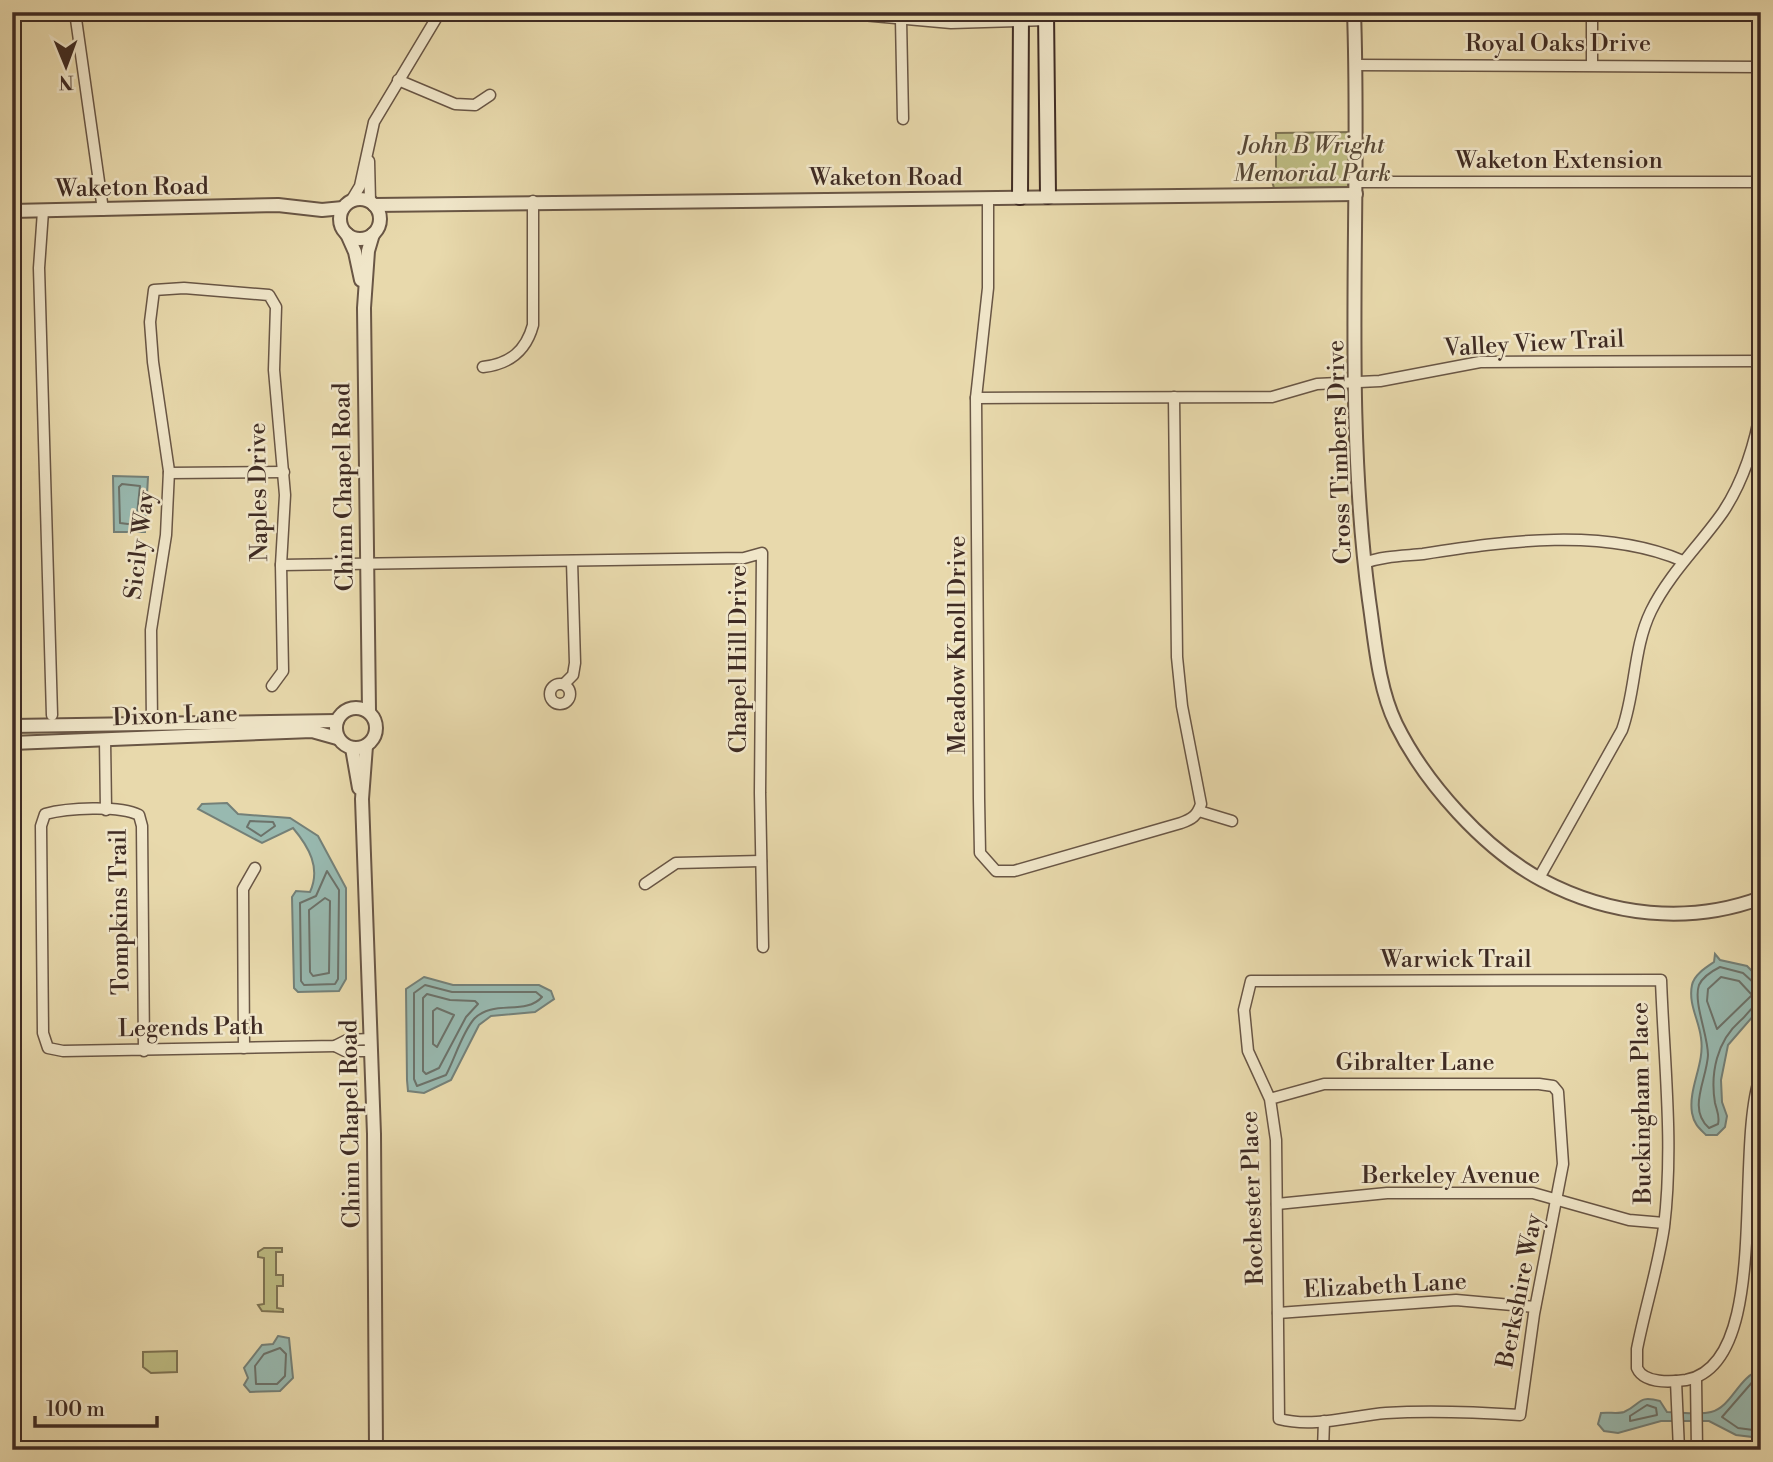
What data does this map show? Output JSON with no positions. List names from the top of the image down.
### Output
{
  "streets": {
    "street": [
      "Royal Oaks Drive",
      "Waketon Extension",
      "Waketon Road",
      "Valley View Trail",
      "Cross Timbers Drive",
      "Chinn Chapel Road",
      "Naples Drive",
      "Sicily Way",
      "Meadow Knoll Drive",
      "Chapel Hill Drive",
      "Dixon Lane",
      "Tompkins Trail",
      "Warwick Trail",
      "Legends Path",
      "Gibralter Lane",
      "Buckingham Place",
      "Berkeley Avenue",
      "Rochester Place",
      "Elizabeth Lane",
      "Berkshire Way"
    ]
  },
  "crossings": [
    ["Royal Oaks Drive", "Cross Timbers Drive"],
    ["Waketon Extension", "Waketon Road"],
    ["Waketon Extension", "Cross Timbers Drive"],
    ["Waketon Road", "Cross Timbers Drive"],
    ["Waketon Road", "Chinn Chapel Road"],
    ["Waketon Road", "Meadow Knoll Drive"],
    ["Valley View Trail", "Cross Timbers Drive"],
    ["Valley View Trail", "Meadow Knoll Drive"],
    ["Chinn Chapel Road", "Chapel Hill Drive"],
    ["Chinn Chapel Road", "Dixon Lane"],
    ["Chinn Chapel Road", "Legends Path"],
    ["Naples Drive", "Sicily Way"],
    ["Naples Drive", "Chapel Hill Drive"],
    ["Sicily Way", "Dixon Lane"],
    ["Tompkins Trail", "Legends Path"],
    ["Warwick Trail", "Buckingham Place"],
    ["Warwick Trail", "Rochester Place"],
    ["Gibralter Lane", "Rochester Place"],
    ["Gibralter Lane", "Berkshire Way"],
    ["Buckingham Place", "Berkeley Avenue"],
    ["Berkeley Avenue", "Rochester Place"],
    ["Berkeley Avenue", "Berkshire Way"],
    ["Rochester Place", "Elizabeth Lane"],
    ["Rochester Place", "Berkshire Way"],
    ["Elizabeth Lane", "Berkshire Way"]
  ],
  "parks": ["John B Wright Memorial Park"],
  "scale_bar": "100 m",
  "north": "bottom"
}
